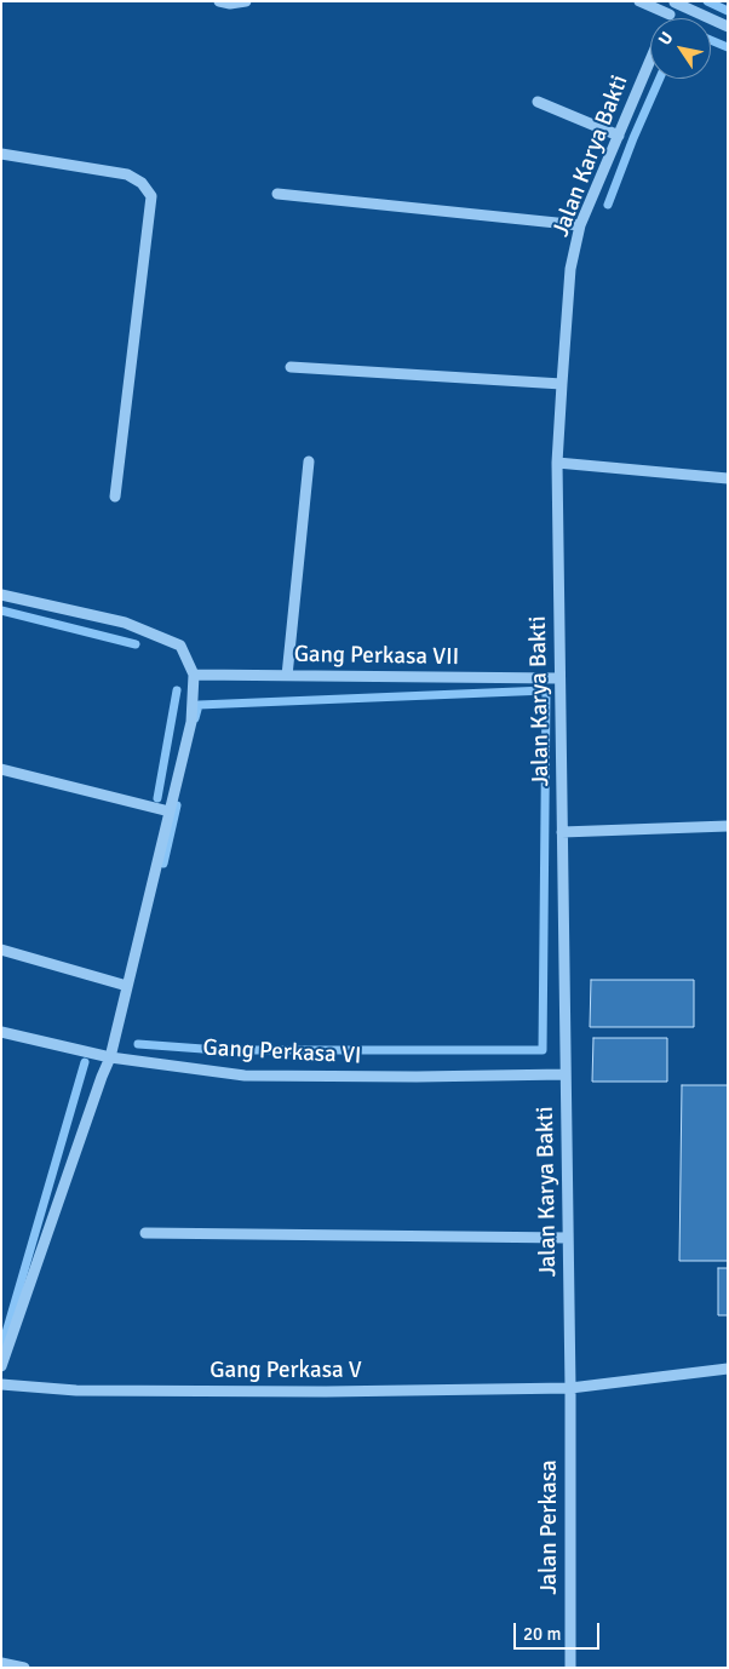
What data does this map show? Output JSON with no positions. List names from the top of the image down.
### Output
{
  "streets": {
    "street": [
      "Jalan Karya Bakti",
      "Gang Perkasa VII",
      "Gang Perkasa VI",
      "Gang Perkasa V",
      "Jalan Perkasa"
    ]
  },
  "crossings": [
    ["Jalan Karya Bakti", "Gang Perkasa VII"],
    ["Jalan Karya Bakti", "Gang Perkasa VI"],
    ["Jalan Karya Bakti", "Gang Perkasa V"],
    ["Jalan Karya Bakti", "Jalan Perkasa"],
    ["Gang Perkasa V", "Jalan Perkasa"]
  ],
  "scale_bar": "20 m",
  "north": "top left"
}
